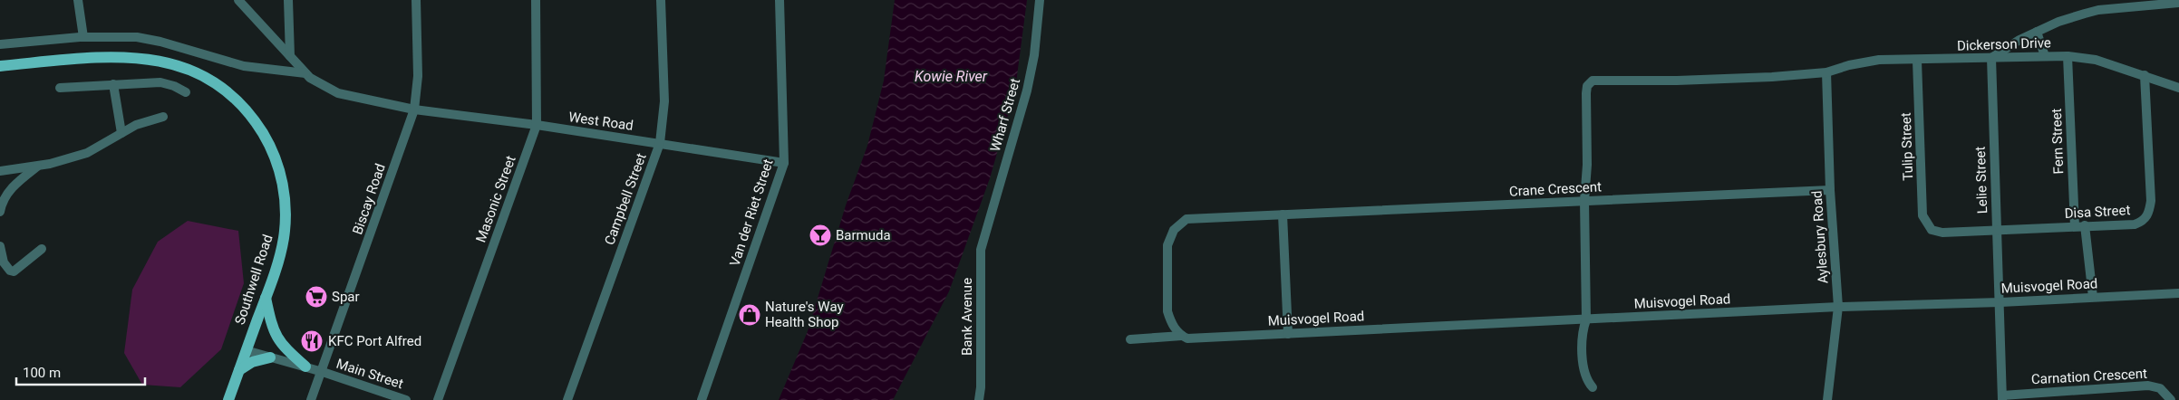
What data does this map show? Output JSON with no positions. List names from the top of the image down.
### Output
{
  "streets": {
    "main road": ["Southwell Road"],
    "street": [
      "Dickerson Drive",
      "Wharf Street",
      "West Road",
      "Fern Street",
      "Tulip Street",
      "Lelie Street",
      "Crane Crescent",
      "Biscay Road",
      "Masonic Street",
      "Campbell Street",
      "Disa Street",
      "Van der Riet Street",
      "Aylesbury Road",
      "Muisvogel Road",
      "Bank Avenue",
      "Main Street",
      "Carnation Crescent"
    ]
  },
  "crossings": [
    ["Dickerson Drive", "Fern Street"],
    ["Dickerson Drive", "Tulip Street"],
    ["Dickerson Drive", "Lelie Street"],
    ["Dickerson Drive", "Crane Crescent"],
    ["Dickerson Drive", "Disa Street"],
    ["Dickerson Drive", "Aylesbury Road"],
    ["Wharf Street", "Bank Avenue"],
    ["West Road", "Biscay Road"],
    ["West Road", "Masonic Street"],
    ["West Road", "Campbell Street"],
    ["West Road", "Van der Riet Street"],
    ["Fern Street", "Disa Street"],
    ["Tulip Street", "Disa Street"],
    ["Lelie Street", "Disa Street"],
    ["Lelie Street", "Muisvogel Road"],
    ["Lelie Street", "Carnation Crescent"],
    ["Crane Crescent", "Aylesbury Road"],
    ["Crane Crescent", "Muisvogel Road"],
    ["Biscay Road", "Main Street"],
    ["Aylesbury Road", "Muisvogel Road"],
    ["Southwell Road", "Main Street"]
  ],
  "water": ["Kowie River"],
  "places": {
    "bar": ["Barmuda"],
    "supermarket": ["Spar"],
    "shop": ["Nature's Way Health Shop"],
    "restaurant": ["KFC Port Alfred"]
  },
  "scale_bar": "100 m"
}
